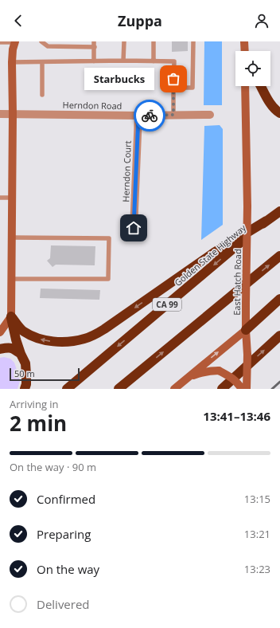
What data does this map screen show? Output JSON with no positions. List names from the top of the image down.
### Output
{
  "streets": {
    "highway": ["Golden State Highway", "CA 99"],
    "main road": ["East Hatch Road"],
    "street": ["Herndon Road", "Herndon Court"]
  },
  "crossings": [
    ["Herndon Road", "Herndon Court"]
  ],
  "places": ["Starbucks"],
  "scale_bar": "50 m",
  "page": {
    "header": "Zuppa",
    "bubble": "Starbucks",
    "scale": "50 m",
    "heading": ["2 min", "Arriving in", "13:41–13:46"],
    "bar": "On the way · 90 m",
    "list": [
      ["Confirmed", "13:15"],
      ["Preparing", "13:21"],
      ["On the way", "13:23"],
      "Delivered"
    ]
  }
}
